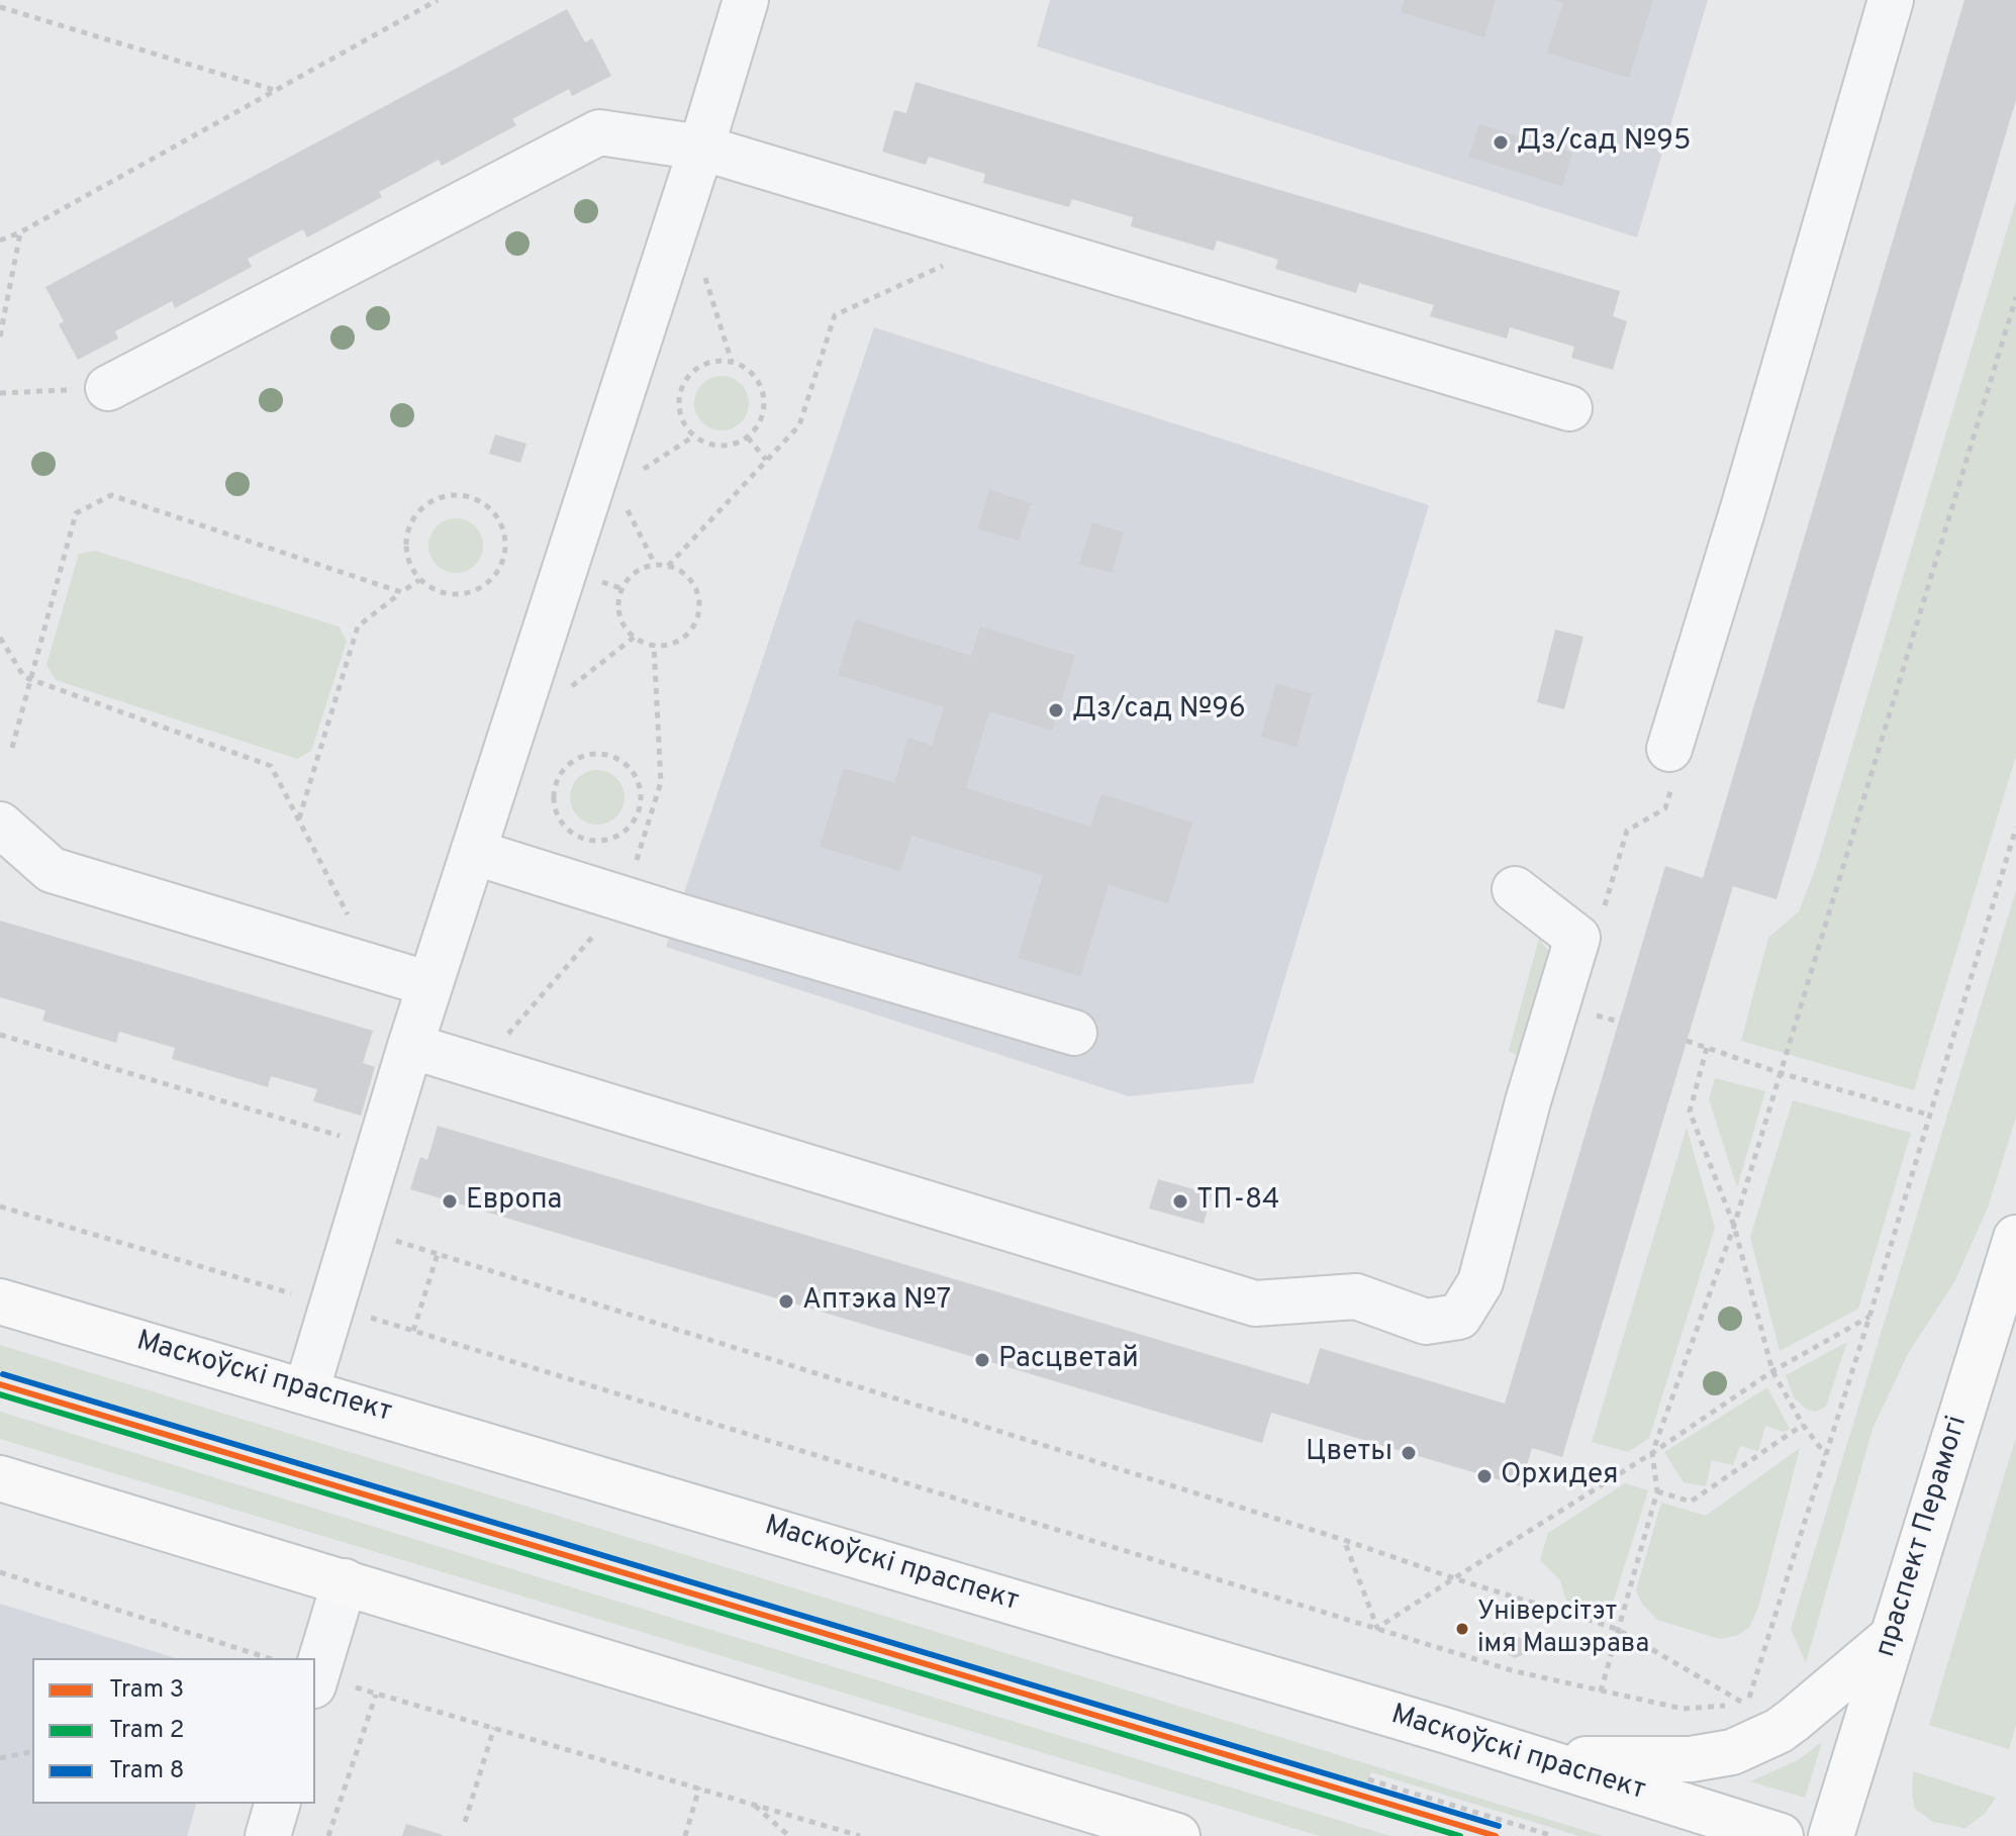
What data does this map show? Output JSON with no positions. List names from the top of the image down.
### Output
{
  "streets": {
    "main road": ["Маскоўскі праспект", "праспект Перамогі"]
  },
  "places": [
    "Дз/сад №95",
    "Дз/сад №96",
    "Европа",
    "ТП-84",
    "Аптэка №7",
    "Расцветай",
    "Цветы",
    "Орхидея",
    "Універсітэт імя Машэрава"
  ],
  "lines": ["tram line 8", "tram line 3", "tram line 2"],
  "legend": ["Tram 3", "Tram 2", "Tram 8"]
}
